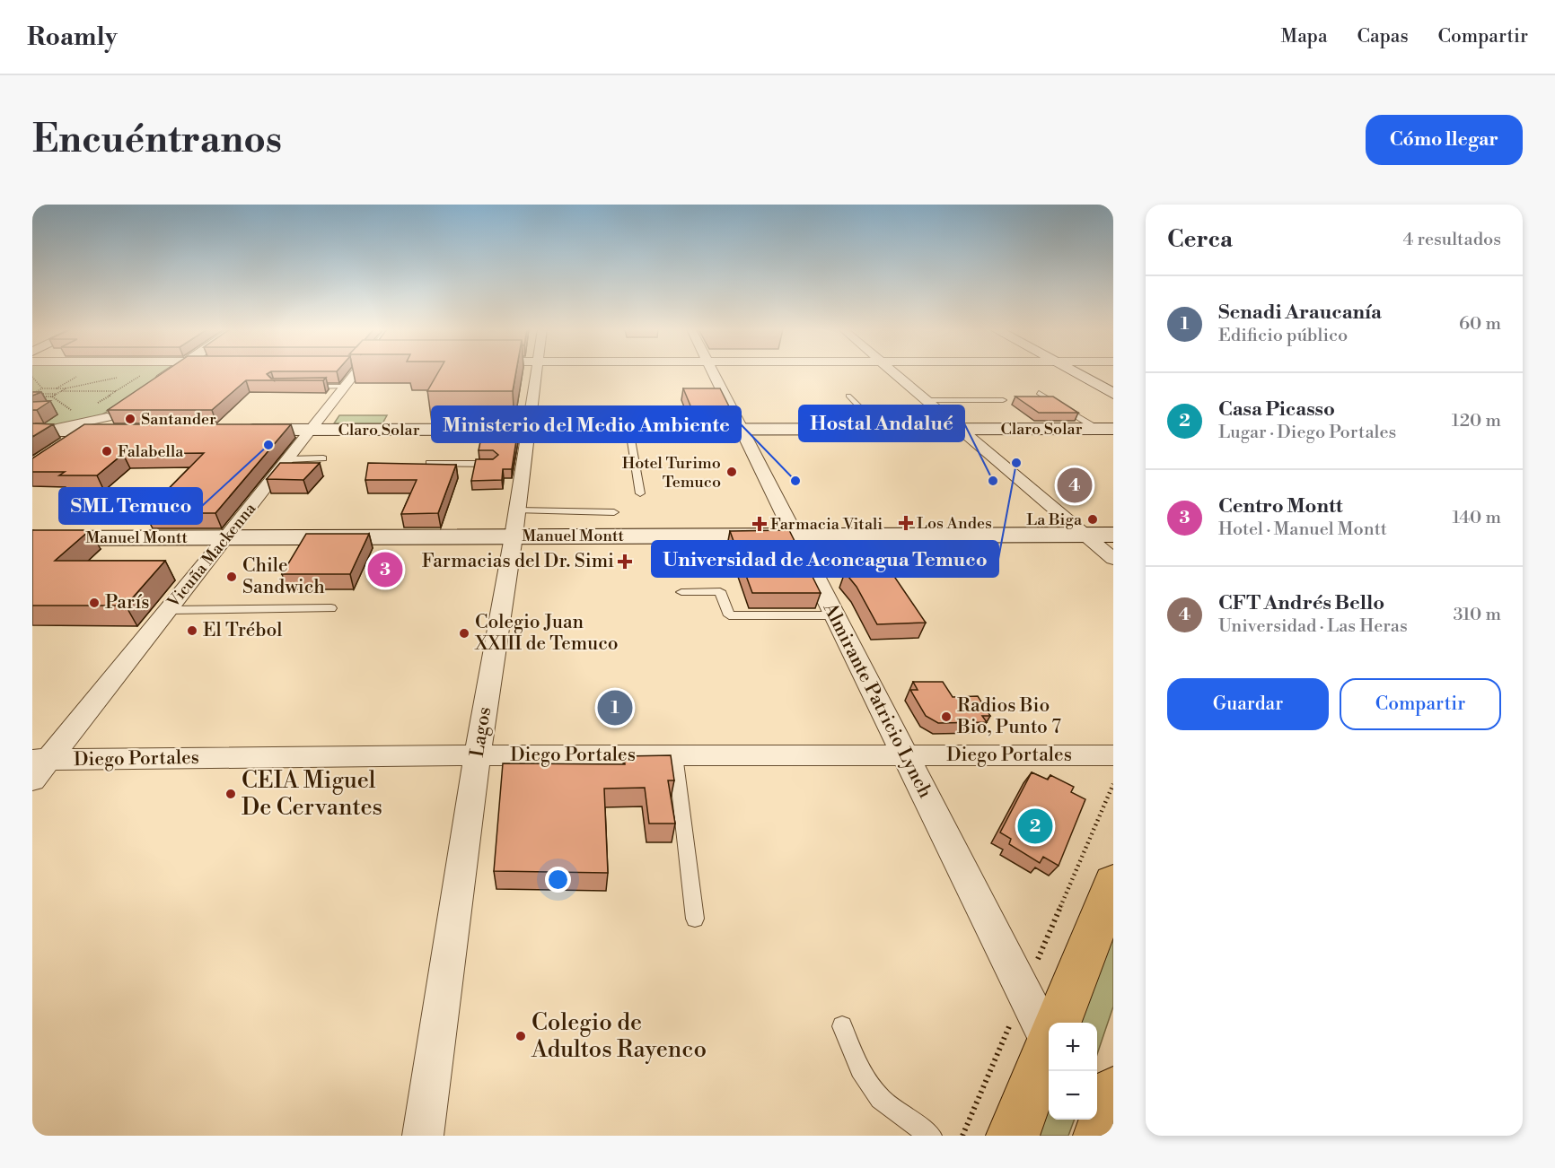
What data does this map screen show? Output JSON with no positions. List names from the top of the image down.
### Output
{
  "streets": {
    "street": [
      "Claro Solar",
      "Manuel Montt",
      "Vicuña Mackenna",
      "Almirante Patricio Lynch",
      "Lagos",
      "Diego Portales"
    ]
  },
  "crossings": [
    ["Claro Solar", "Vicuña Mackenna"],
    ["Claro Solar", "Almirante Patricio Lynch"],
    ["Claro Solar", "Lagos"],
    ["Manuel Montt", "Vicuña Mackenna"],
    ["Manuel Montt", "Almirante Patricio Lynch"],
    ["Manuel Montt", "Lagos"],
    ["Vicuña Mackenna", "Diego Portales"],
    ["Almirante Patricio Lynch", "Diego Portales"],
    ["Lagos", "Diego Portales"]
  ],
  "places": {
    "other": [
      "Santander",
      "SML Temuco",
      "Falabella",
      "Universidad de Aconcagua Temuco",
      "Hotel Turimo Temuco",
      "Ministerio del Medio Ambiente",
      "Hostal Andalué",
      "La Biga",
      "Chile Sandwich",
      "París",
      "El Trébol",
      "Colegio Juan XXIII de Temuco",
      "Radios Bio Bio, Punto 7",
      "CEIA Miguel De Cervantes",
      "Colegio de Adultos Rayenco"
    ],
    "health": ["Los Andes", "Farmacia Vitali", "Farmacias del Dr. Simi"]
  },
  "page": {
    "header": "Roamly",
    "nav": ["Mapa", "Capas", "Compartir"],
    "buttons": [
      "Cómo llegar",
      ["Guardar", "Compartir"]
    ],
    "title": "Encuéntranos",
    "heading": ["Cerca", "4 resultados"],
    "list": [
      {
        "mark": "1",
        "name": "Senadi Araucanía",
        "note": "Edificio público",
        "value": "60 m"
      },
      {
        "mark": "2",
        "name": "Casa Picasso",
        "note": "Lugar · Diego Portales",
        "value": "120 m"
      },
      {
        "mark": "3",
        "name": "Centro Montt",
        "note": "Hotel · Manuel Montt",
        "value": "140 m"
      },
      {
        "mark": "4",
        "name": "CFT Andrés Bello",
        "note": "Universidad · Las Heras",
        "value": "310 m"
      }
    ],
    "pins": [
      "4",
      "3",
      "1",
      "2"
    ],
    "map_buttons": ["+", "−"]
  }
}
